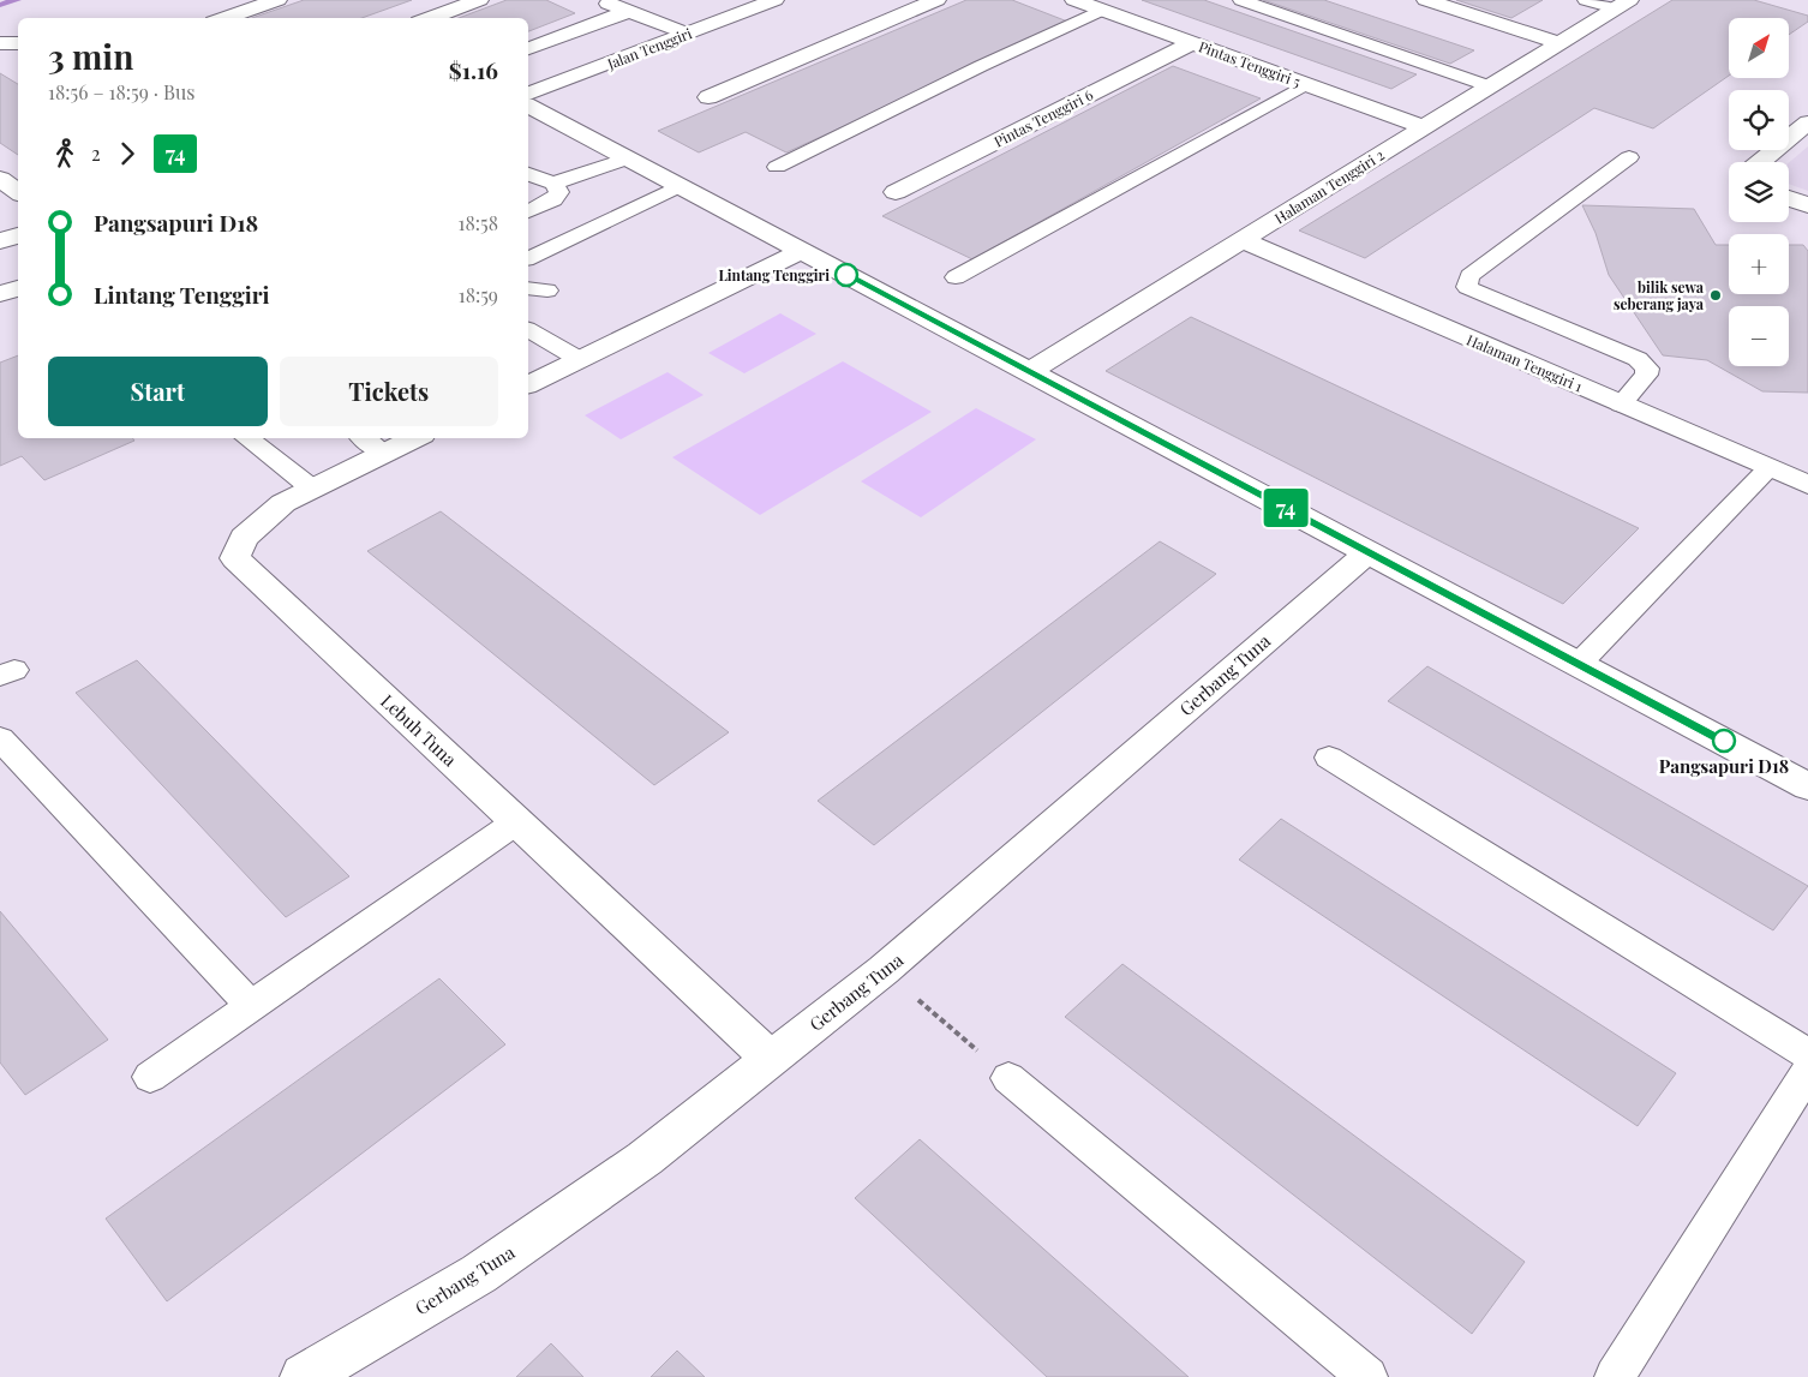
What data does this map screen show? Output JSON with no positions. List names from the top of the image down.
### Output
{
  "streets": {
    "street": [
      "Jalan Tenggiri",
      "Pintas Tenggiri 5",
      "Pintas Tenggiri 6",
      "Halaman Tenggiri 2",
      "Halaman Tenggiri 1",
      "Gerbang Tuna",
      "Lebuh Tuna"
    ]
  },
  "crossings": [
    ["Pintas Tenggiri 5", "Pintas Tenggiri 6"],
    ["Pintas Tenggiri 5", "Halaman Tenggiri 2"],
    ["Halaman Tenggiri 2", "Halaman Tenggiri 1"],
    ["Gerbang Tuna", "Lebuh Tuna"]
  ],
  "places": ["Lintang Tenggiri", "bilik sewa seberang jaya", "Pangsapuri D18"],
  "lines": ["bus line 74"],
  "north": "top right",
  "page": {
    "on_map": "74",
    "map_buttons": ["+", "−"],
    "heading": ["3 min", "18:56 – 18:59 · Bus", "$1.16"],
    "legs": ["2", "74"],
    "list": [
      {
        "name": "Pangsapuri D18",
        "value": "18:58"
      },
      {
        "name": "Lintang Tenggiri",
        "value": "18:59"
      }
    ],
    "buttons": ["Start", "Tickets"]
  }
}
